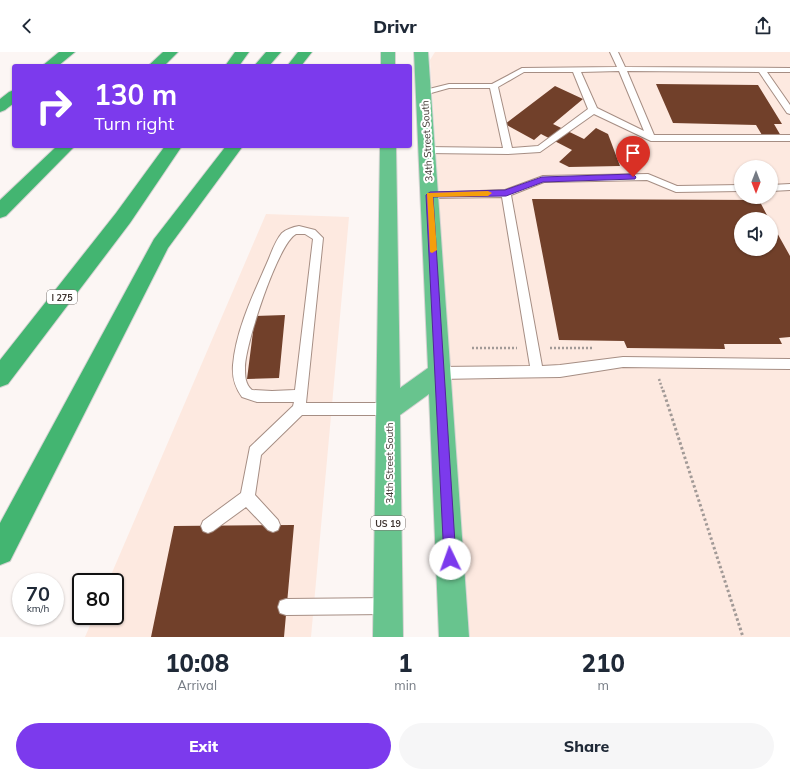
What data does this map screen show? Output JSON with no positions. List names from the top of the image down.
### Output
{
  "streets": {
    "highway": ["34th Street South", "I 275", "US 19"]
  },
  "north": "bottom",
  "page": {
    "header": "Drivr",
    "turn": ["130 m", "Turn right"],
    "speed": "70 km/h",
    "limit": "80",
    "eta": [
      "10:08",
      "Arrival",
      "1",
      "min",
      "210",
      "m"
    ],
    "buttons": ["Exit", "Share"]
  }
}
